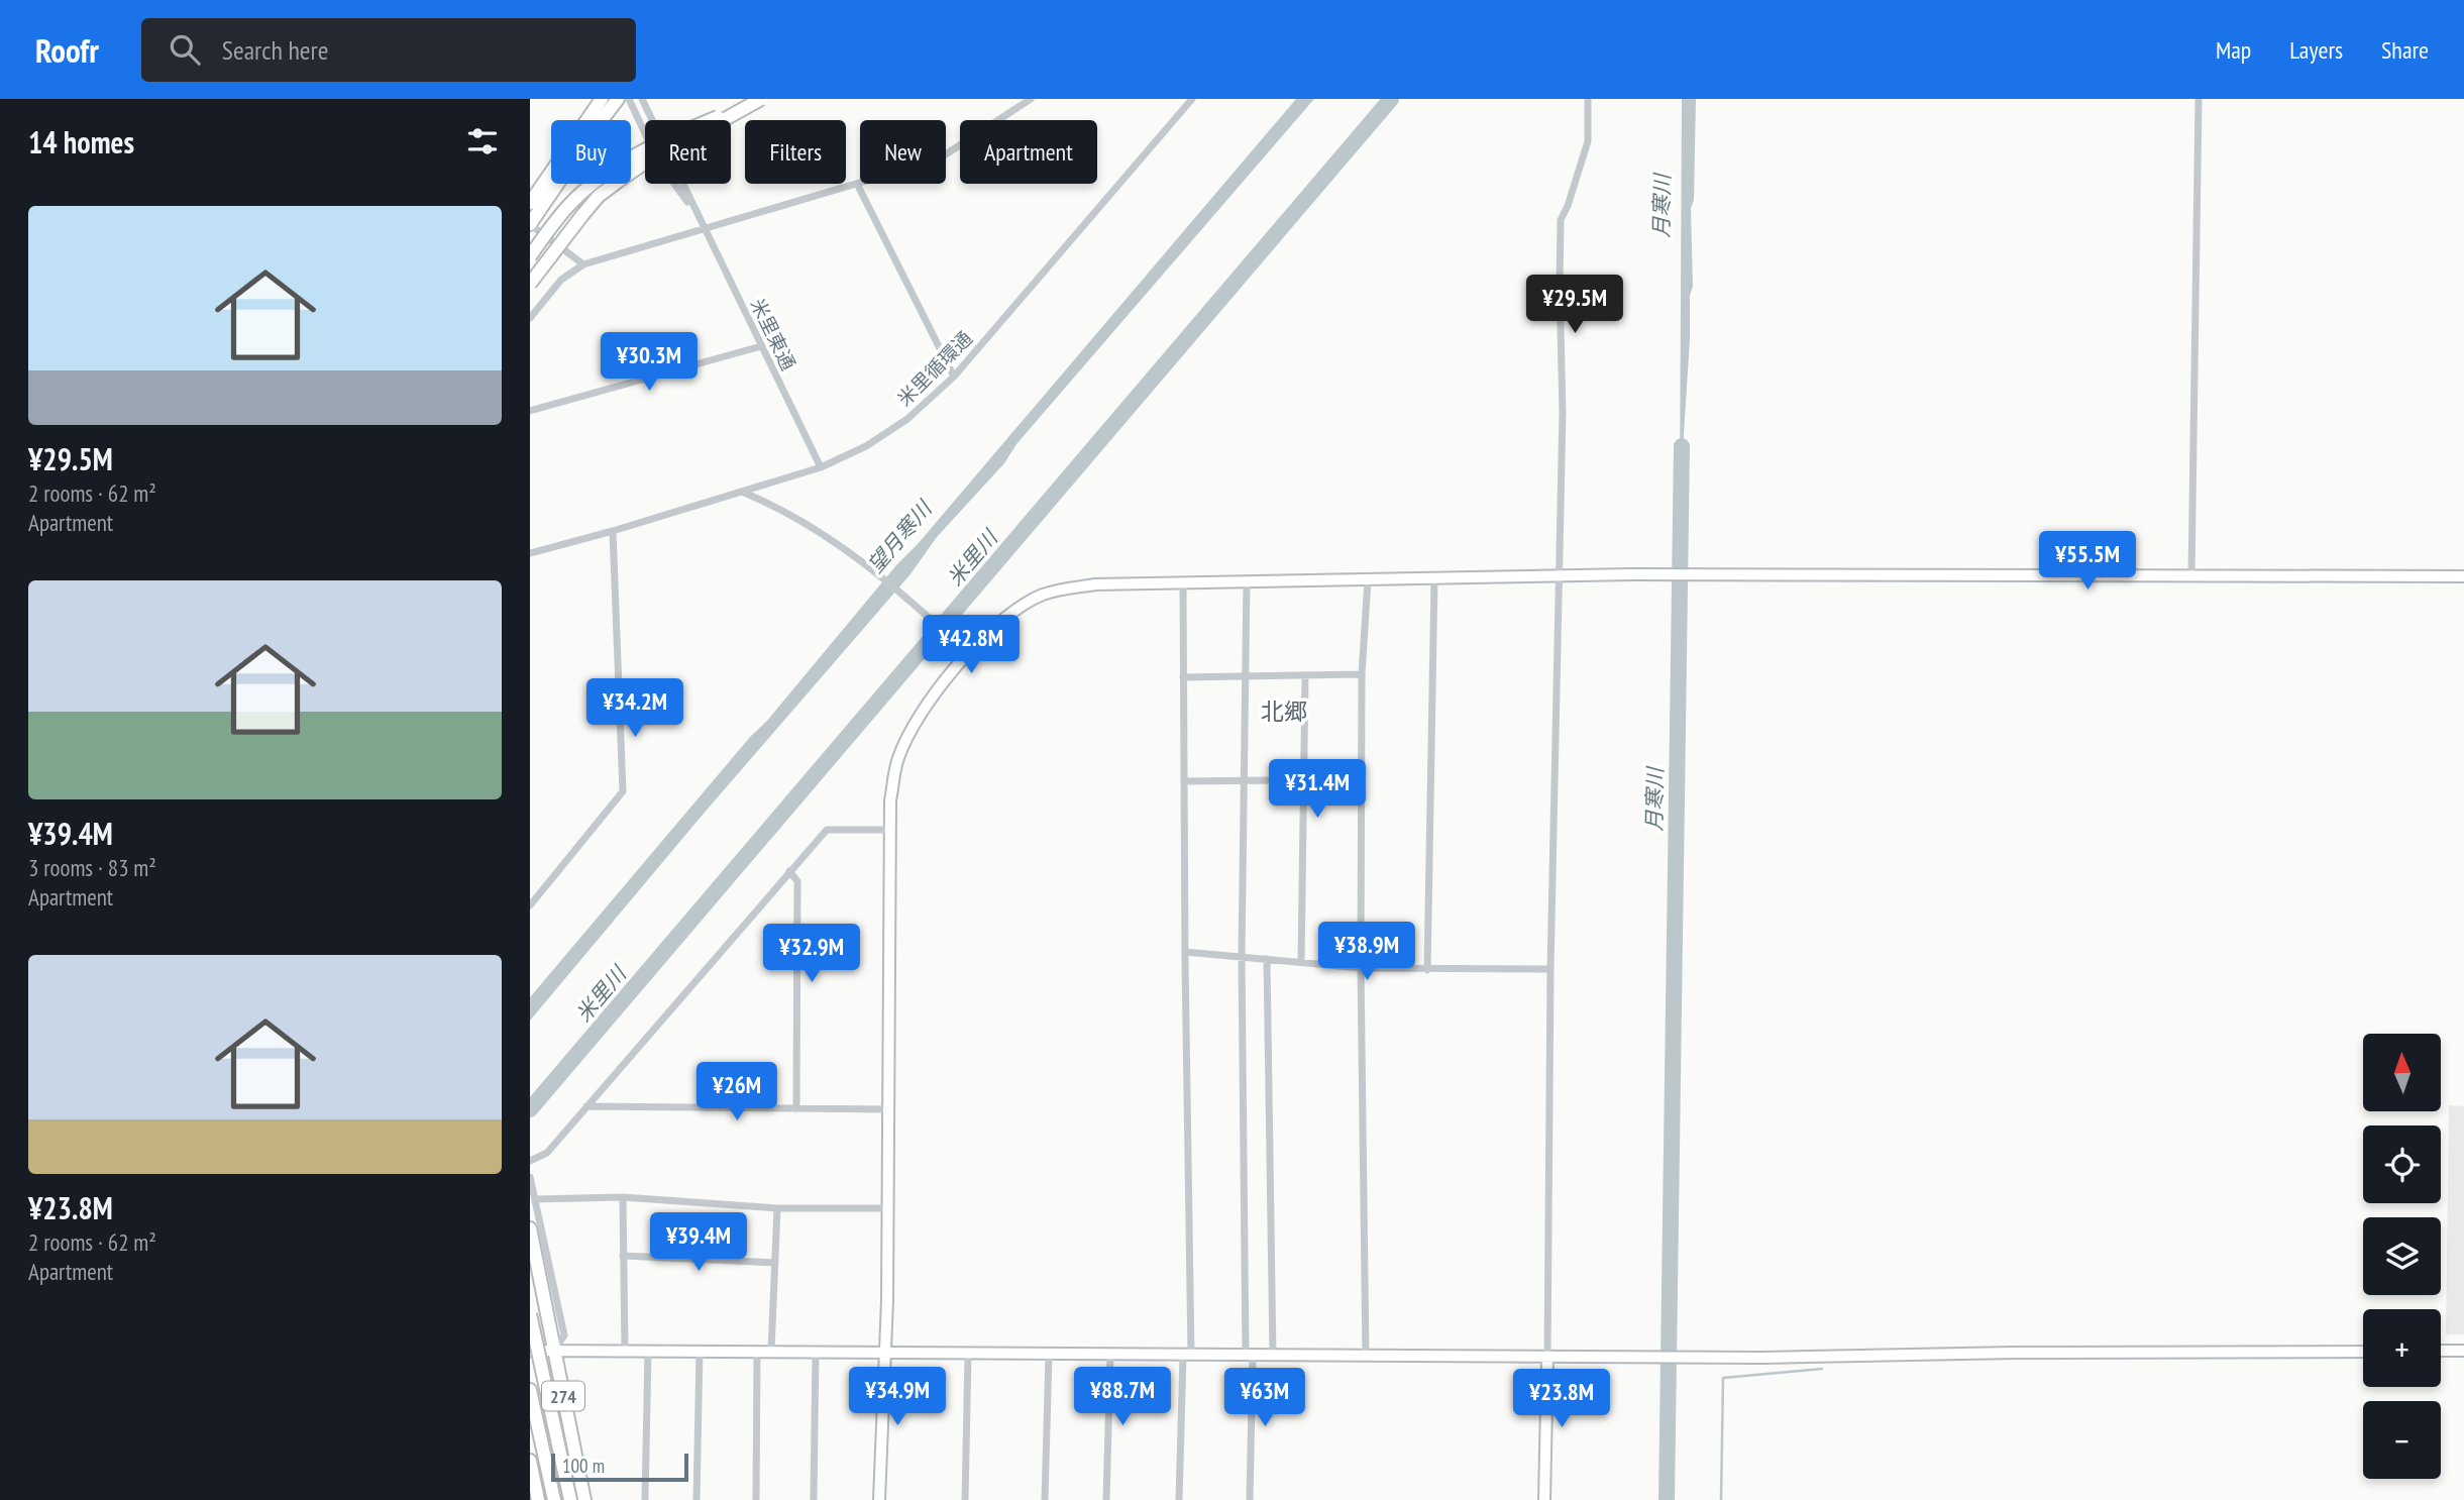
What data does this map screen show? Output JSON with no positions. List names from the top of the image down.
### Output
{
  "streets": {
    "highway": ["274"],
    "street": ["米里東通", "米里循環通"]
  },
  "crossings": [
    ["米里東通", "米里循環通"]
  ],
  "districts": ["北郷"],
  "water": ["月寒川", "望月寒川", "米里川"],
  "scale_bar": "100 m",
  "north": "top",
  "page": {
    "header": "Roofr",
    "search": "Search here",
    "nav": ["Map", "Layers", "Share"],
    "heading": "14 homes",
    "chip": [
      "Buy",
      "Rent",
      "Filters",
      "New",
      "Apartment"
    ],
    "list": [
      {
        "name": "¥29.5M",
        "note": "2 rooms · 62 m² · Apartment"
      },
      {
        "name": "¥39.4M",
        "note": "3 rooms · 83 m² · Apartment"
      },
      {
        "name": "¥23.8M",
        "note": "2 rooms · 62 m² · Apartment"
      }
    ],
    "price": [
      "¥29.5M",
      "¥30.3M",
      "¥55.5M",
      "¥42.8M",
      "¥34.2M",
      "¥31.4M",
      "¥38.9M",
      "¥32.9M",
      "¥26M",
      "¥39.4M",
      "¥34.9M",
      "¥88.7M",
      "¥63M",
      "¥23.8M"
    ],
    "map_buttons": ["+", "−"],
    "scale": "100 m"
  }
}
